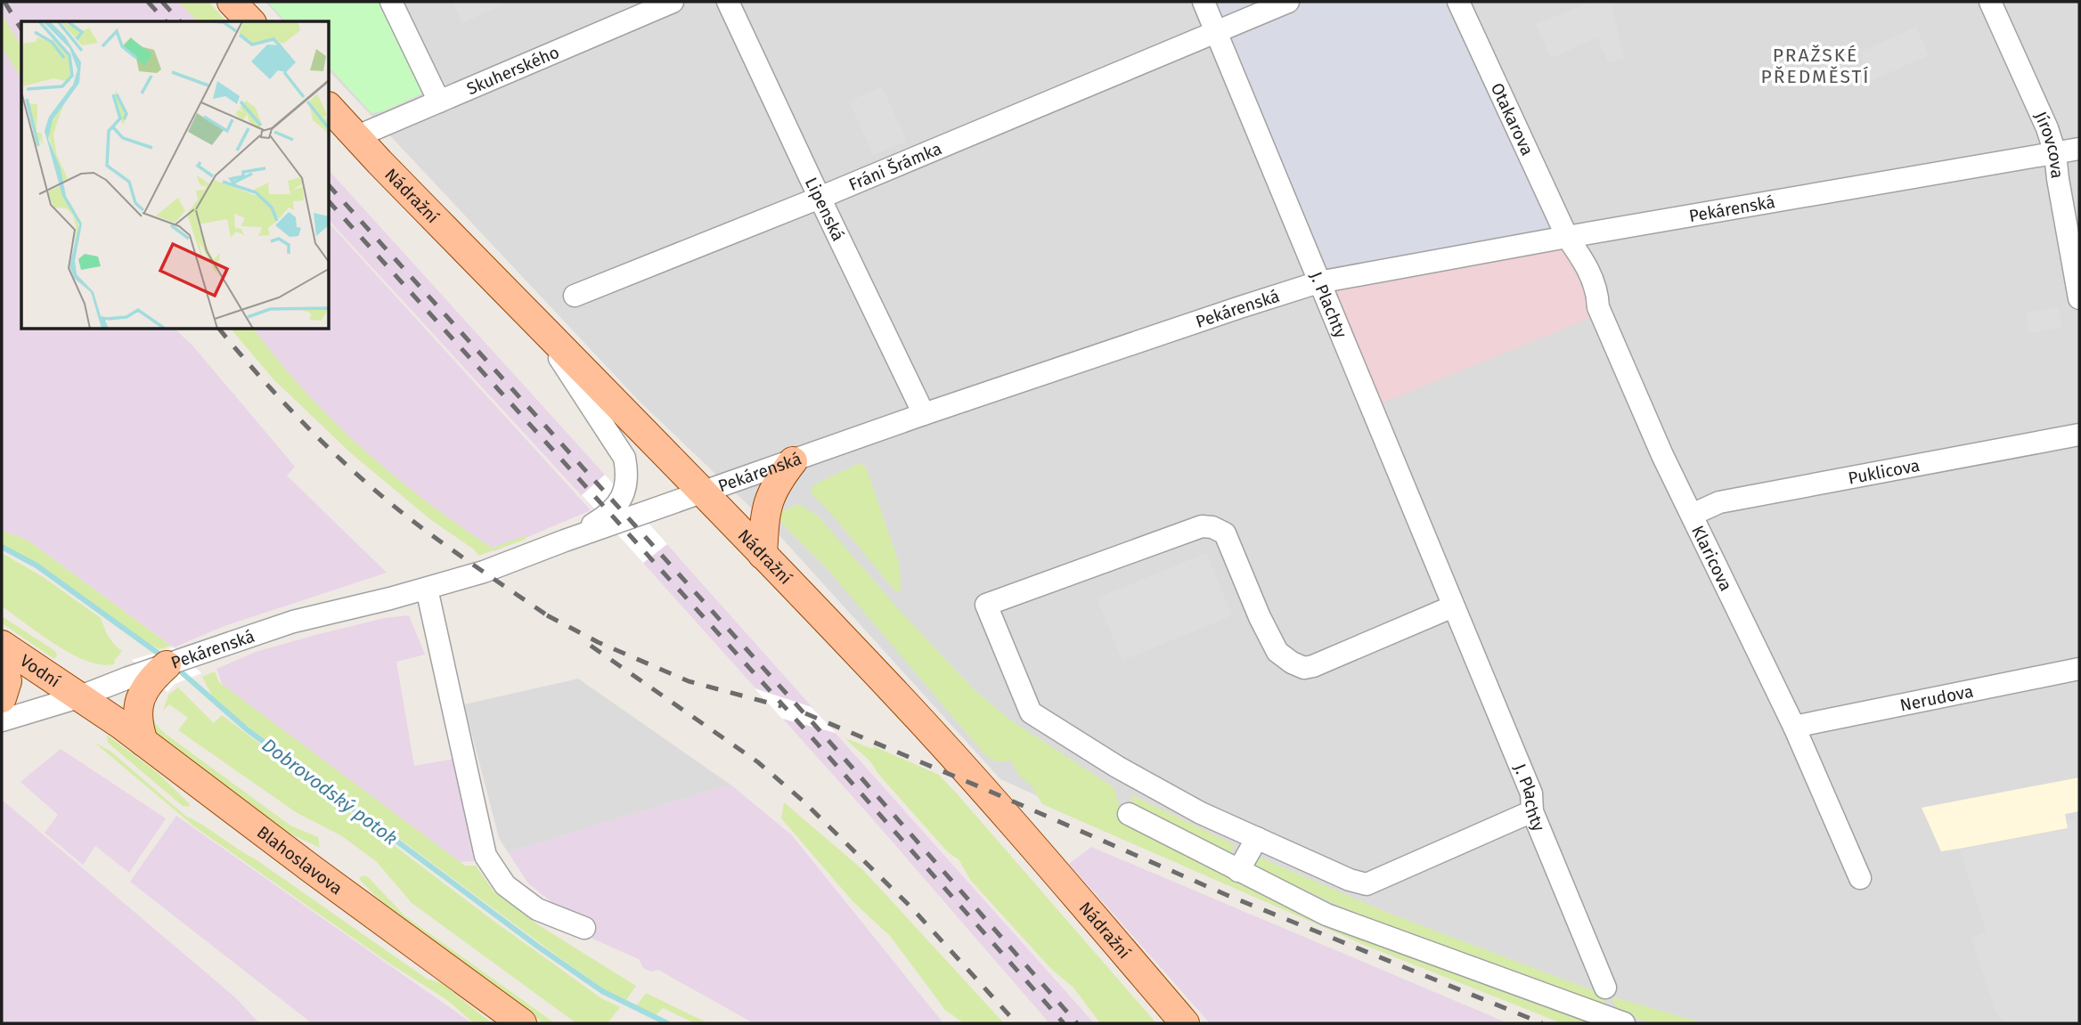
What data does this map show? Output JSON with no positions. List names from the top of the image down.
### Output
{
  "streets": {
    "main road": ["Nádražní", "Vodní", "Blahoslavova"],
    "street": [
      "Skuherského",
      "Otakarova",
      "Jírovcova",
      "Fráni Šrámka",
      "Lipenská",
      "Pekárenská",
      "J. Plachty",
      "Puklicova",
      "Klaricova",
      "Nerudova"
    ]
  },
  "crossings": [
    ["Skuherského", "Nádražní"],
    ["Otakarova", "Pekárenská"],
    ["Otakarova", "Klaricova"],
    ["Jírovcova", "Pekárenská"],
    ["Fráni Šrámka", "Lipenská"],
    ["Fráni Šrámka", "J. Plachty"],
    ["Nádražní", "Pekárenská"],
    ["Lipenská", "Pekárenská"],
    ["Pekárenská", "J. Plachty"],
    ["Pekárenská", "Klaricova"],
    ["Pekárenská", "Vodní"],
    ["Pekárenská", "Blahoslavova"],
    ["Puklicova", "Klaricova"],
    ["Klaricova", "Nerudova"],
    ["Vodní", "Blahoslavova"]
  ],
  "districts": ["PRAŽSKÉ PŘEDMĚSTÍ"],
  "water": ["Dobrovodský potok"]
}
